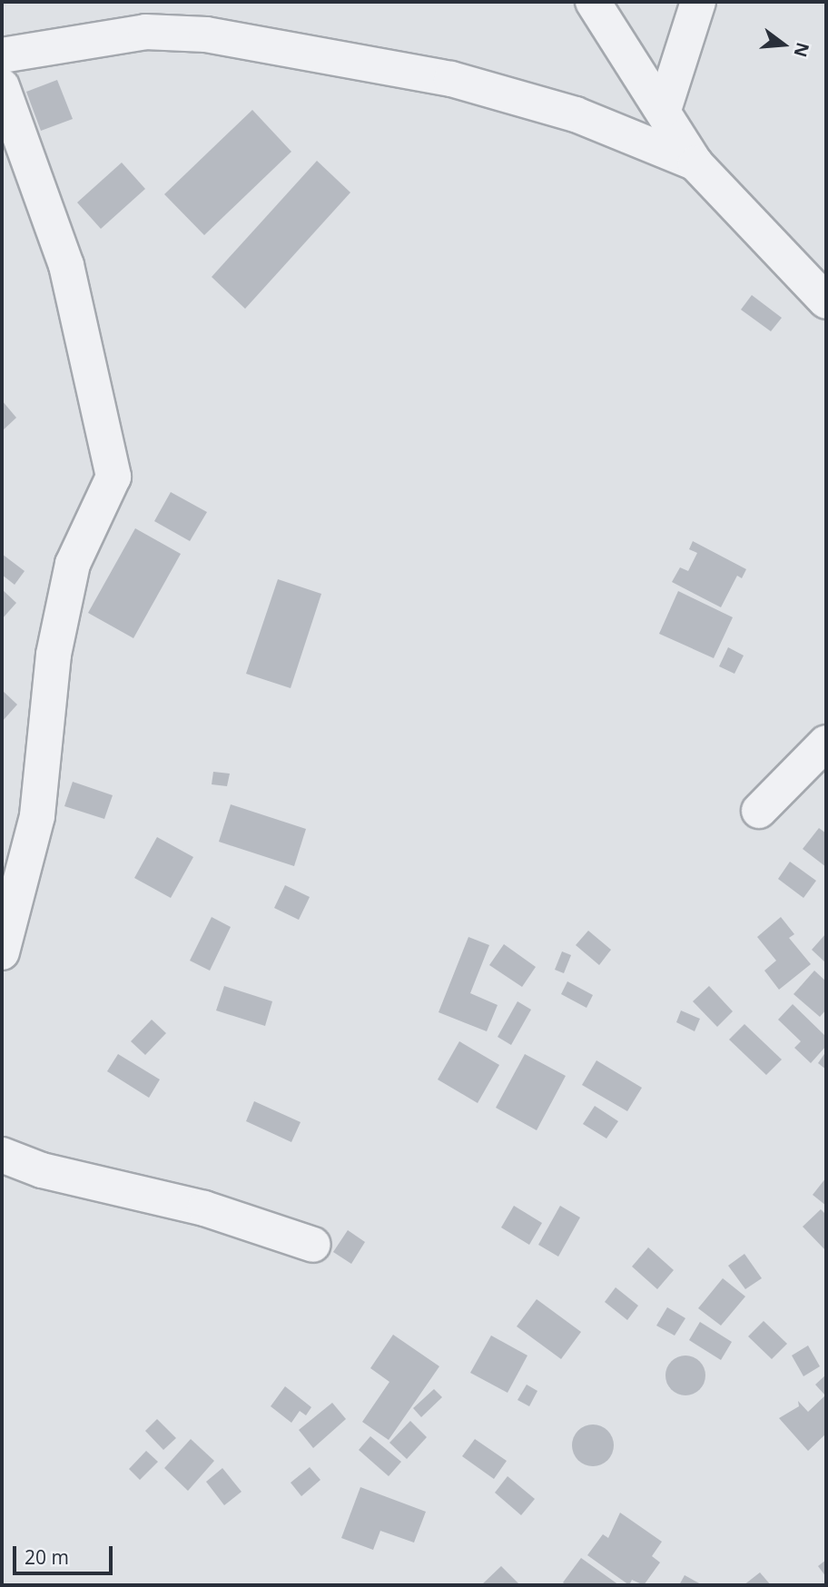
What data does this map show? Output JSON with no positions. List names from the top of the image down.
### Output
{
  "scale_bar": "20 m",
  "north": "right"
}
